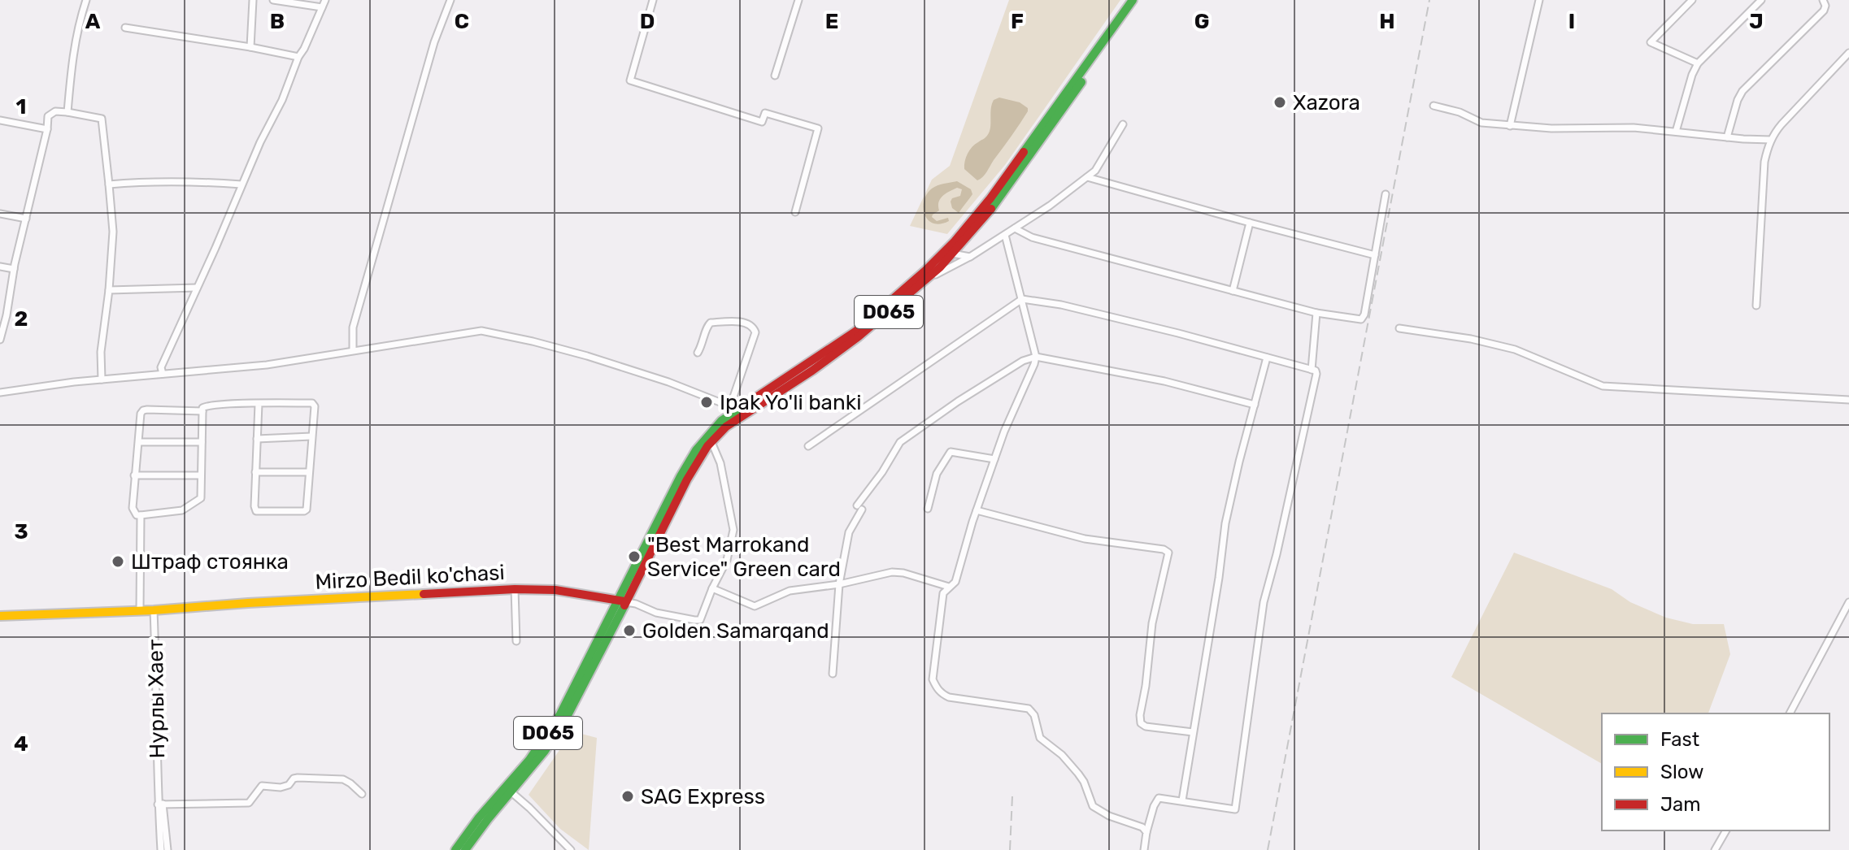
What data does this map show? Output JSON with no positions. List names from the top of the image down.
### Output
{
  "streets": {
    "main road": ["D065", "Mirzo Bedil ko'chasi"],
    "street": ["Нурлы Хает"]
  },
  "crossings": [
    ["D065", "Mirzo Bedil ko'chasi"],
    ["Mirzo Bedil ko'chasi", "Нурлы Хает"]
  ],
  "places": [
    "Xazora",
    "Ipak Yo'li banki",
    "\"Best Marrokand Service\" Green card",
    "Штраф стоянка",
    "Golden Samarqand",
    "SAG Express"
  ],
  "legend": ["Fast", "Slow", "Jam"],
  "grid": {
    "columns": [
      "A",
      "B",
      "C",
      "D",
      "E",
      "F",
      "G",
      "H",
      "I",
      "J"
    ],
    "rows": [
      "1",
      "2",
      "3",
      "4"
    ]
  }
}
